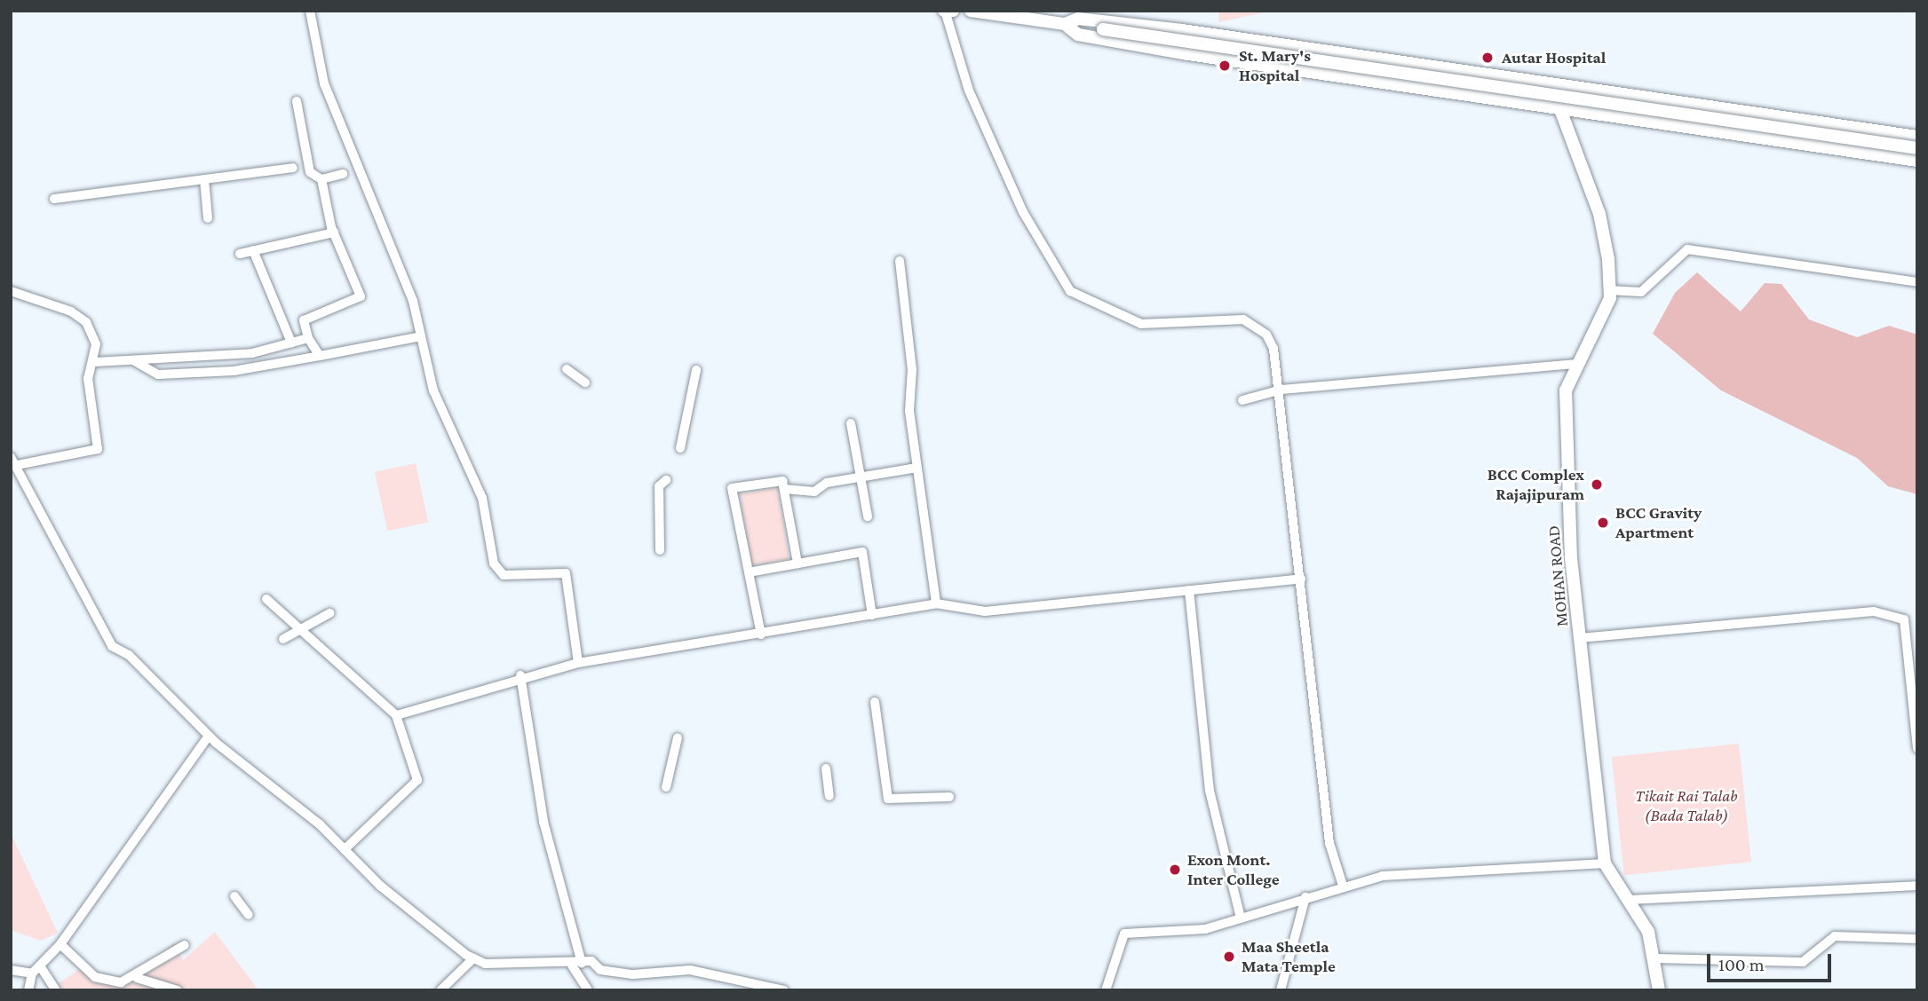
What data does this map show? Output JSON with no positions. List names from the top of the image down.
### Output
{
  "streets": {
    "main road": ["MOHAN ROAD"]
  },
  "parks": ["Tikait Rai Talab (Bada Talab)"],
  "places": [
    "Autar Hospital",
    "St. Mary's Hospital",
    "BCC Complex Rajajipuram",
    "BCC Gravity Apartment",
    "Exon Mont. Inter College",
    "Maa Sheetla Mata Temple"
  ],
  "scale_bar": "100 m"
}
